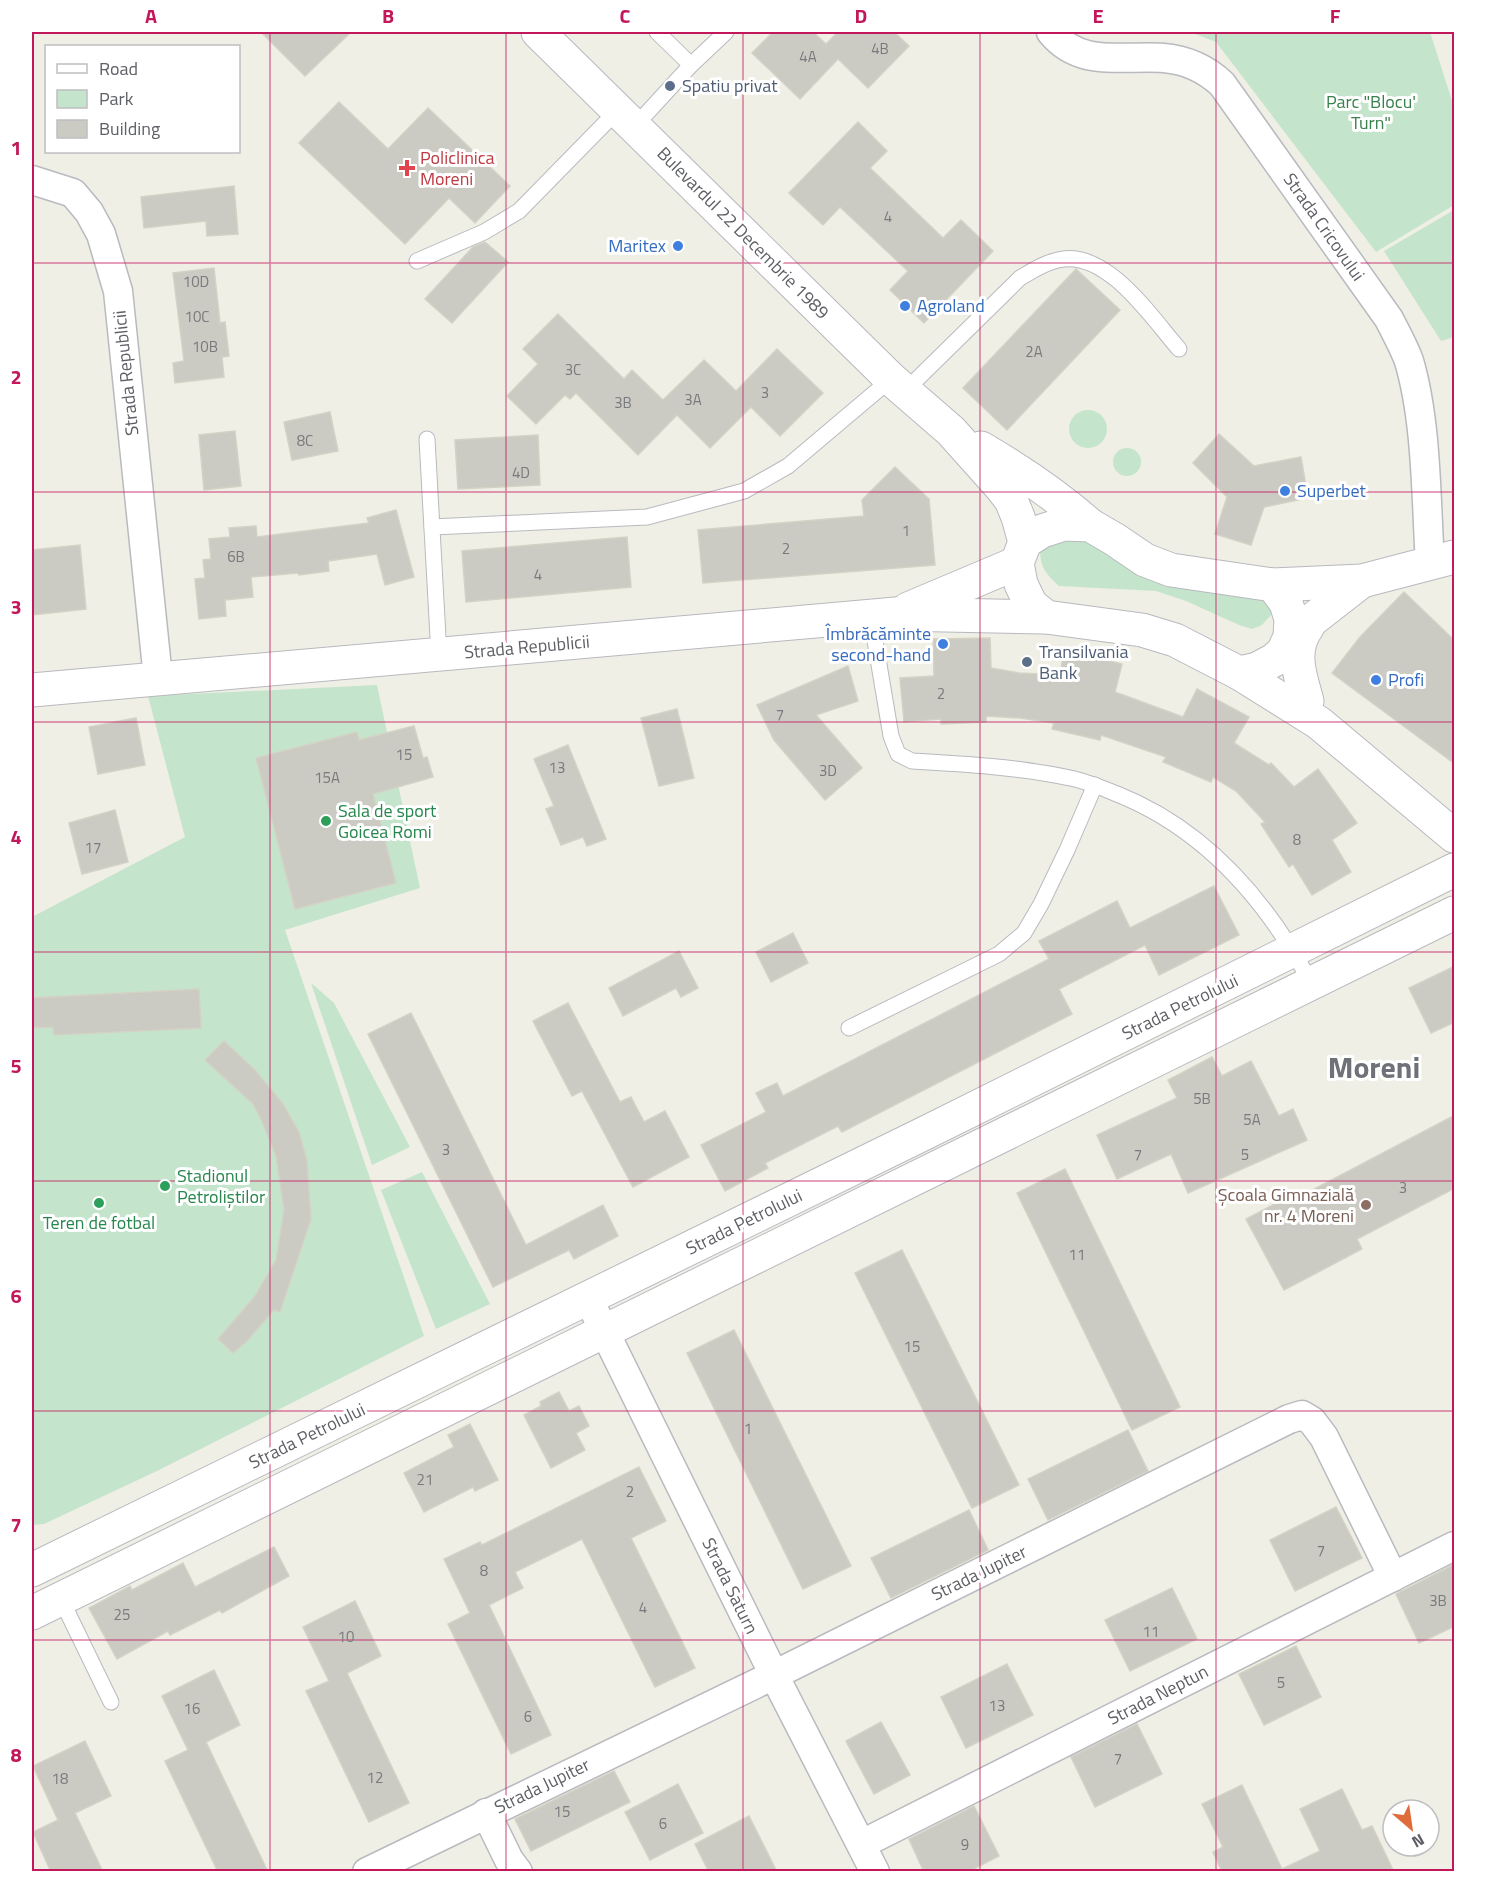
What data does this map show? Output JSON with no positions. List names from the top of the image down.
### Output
{
  "streets": {
    "main road": ["Bulevardul 22 Decembrie 1989", "Strada Republicii", "Strada Petrolului"],
    "street": [
      "Strada Cricovului",
      "Strada Jupiter",
      "Strada Saturn",
      "Strada Neptun"
    ]
  },
  "crossings": [
    ["Bulevardul 22 Decembrie 1989", "Strada Republicii"],
    ["Strada Petrolului", "Strada Saturn"],
    ["Strada Jupiter", "Strada Saturn"],
    ["Strada Jupiter", "Strada Neptun"],
    ["Strada Saturn", "Strada Neptun"]
  ],
  "districts": ["Moreni"],
  "parks": ["Parc \"Blocu' Turn\""],
  "places": {
    "other": [
      "Spatiu privat",
      "Maritex",
      "Agroland",
      "Superbet",
      "Îmbrăcăminte second-hand",
      "Transilvania Bank",
      "Profi",
      "Sala de sport Goicea Romi",
      "Stadionul Petroliștilor",
      "Teren de fotbal",
      "Școala Gimnazială nr. 4 Moreni"
    ],
    "health": ["Policlinica Moreni"]
  },
  "house_numbers": [
    "4B",
    "4A",
    "4",
    "10D",
    "10C",
    "10B",
    "2A",
    "3C",
    "3",
    "3A",
    "3B",
    "8C",
    "4D",
    "1",
    "2",
    "6B",
    "4",
    "2",
    "7",
    "15",
    "13",
    "3D",
    "15A",
    "8",
    "17",
    "5B",
    "5A",
    "3",
    "7",
    "5",
    "3",
    "11",
    "15",
    "1",
    "21",
    "2",
    "7",
    "8",
    "3B",
    "4",
    "25",
    "11",
    "10",
    "5",
    "13",
    "16",
    "6",
    "7",
    "12",
    "18",
    "15",
    "6",
    "9"
  ],
  "legend": ["Road", "Park", "Building"],
  "north": "bottom right",
  "grid": {
    "columns": [
      "A",
      "B",
      "C",
      "D",
      "E",
      "F"
    ],
    "rows": [
      "1",
      "2",
      "3",
      "4",
      "5",
      "6",
      "7",
      "8"
    ]
  }
}
